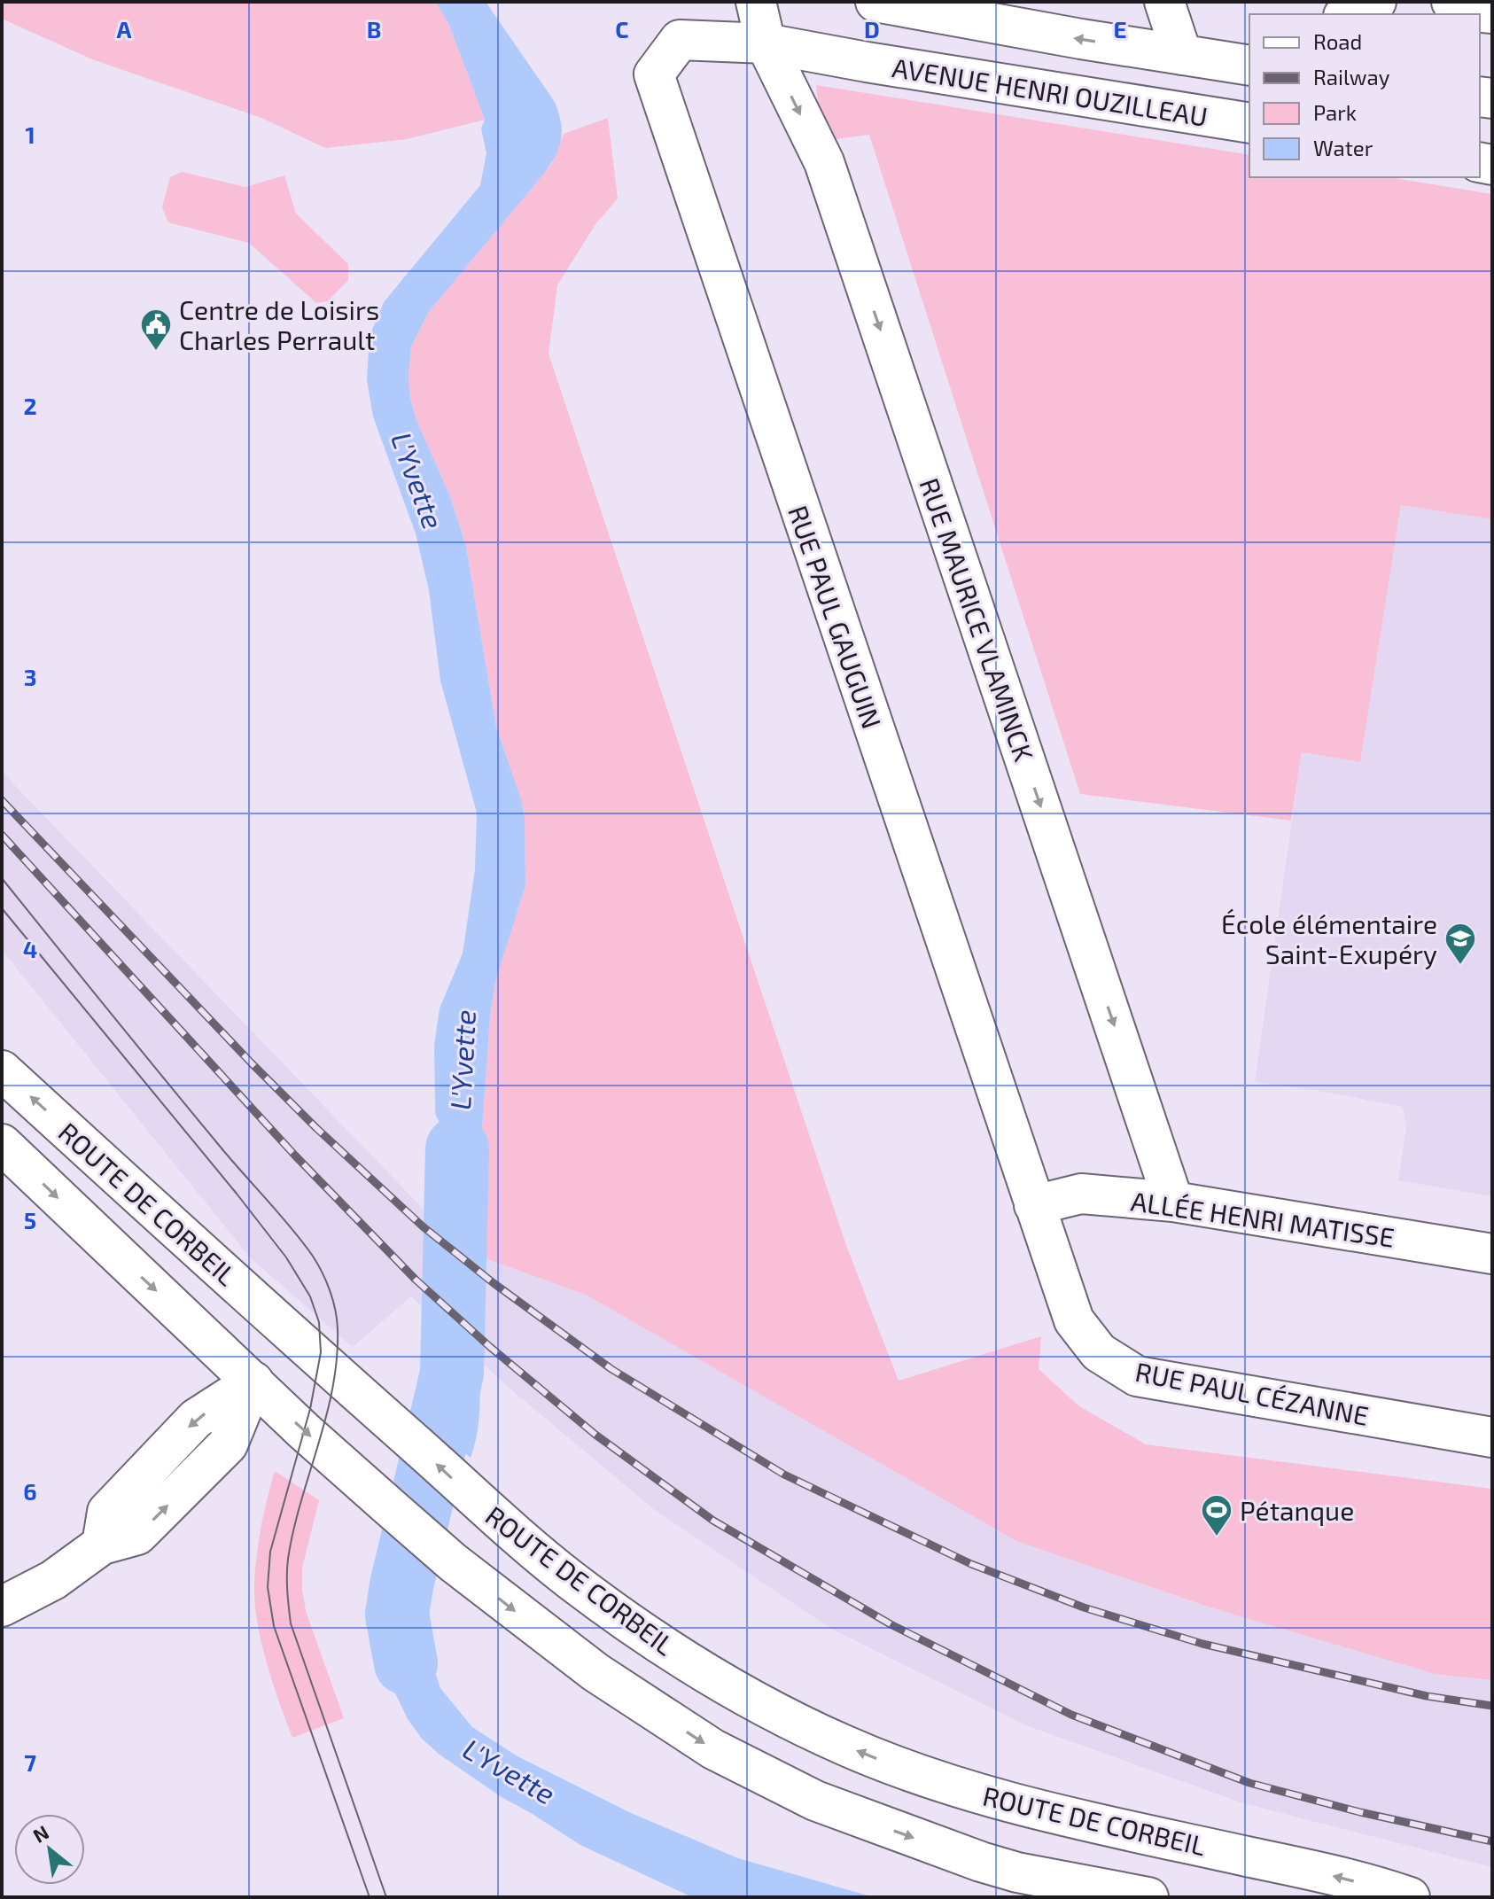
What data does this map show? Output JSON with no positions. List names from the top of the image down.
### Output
{
  "streets": {
    "street": [
      "AVENUE HENRI OUZILLEAU",
      "RUE PAUL GAUGUIN",
      "RUE MAURICE VLAMINCK",
      "ROUTE DE CORBEIL",
      "ALLÉE HENRI MATISSE",
      "RUE PAUL CÉZANNE"
    ]
  },
  "crossings": [
    ["AVENUE HENRI OUZILLEAU", "RUE PAUL GAUGUIN"],
    ["AVENUE HENRI OUZILLEAU", "RUE MAURICE VLAMINCK"],
    ["RUE PAUL GAUGUIN", "RUE MAURICE VLAMINCK"],
    ["RUE PAUL GAUGUIN", "ALLÉE HENRI MATISSE"],
    ["RUE PAUL GAUGUIN", "RUE PAUL CÉZANNE"],
    ["RUE MAURICE VLAMINCK", "ALLÉE HENRI MATISSE"]
  ],
  "one_way": ["RUE MAURICE VLAMINCK"],
  "water": ["L'Yvette"],
  "places": {
    "public building": ["Centre de Loisirs Charles Perrault"],
    "school or university": ["École élémentaire Saint-Exupéry"],
    "sports": ["Pétanque"]
  },
  "legend": [
    "Road",
    "Railway",
    "Park",
    "Water"
  ],
  "north": "top left",
  "grid": {
    "columns": [
      "A",
      "B",
      "C",
      "D",
      "E"
    ],
    "rows": [
      "1",
      "2",
      "3",
      "4",
      "5",
      "6",
      "7"
    ]
  }
}
